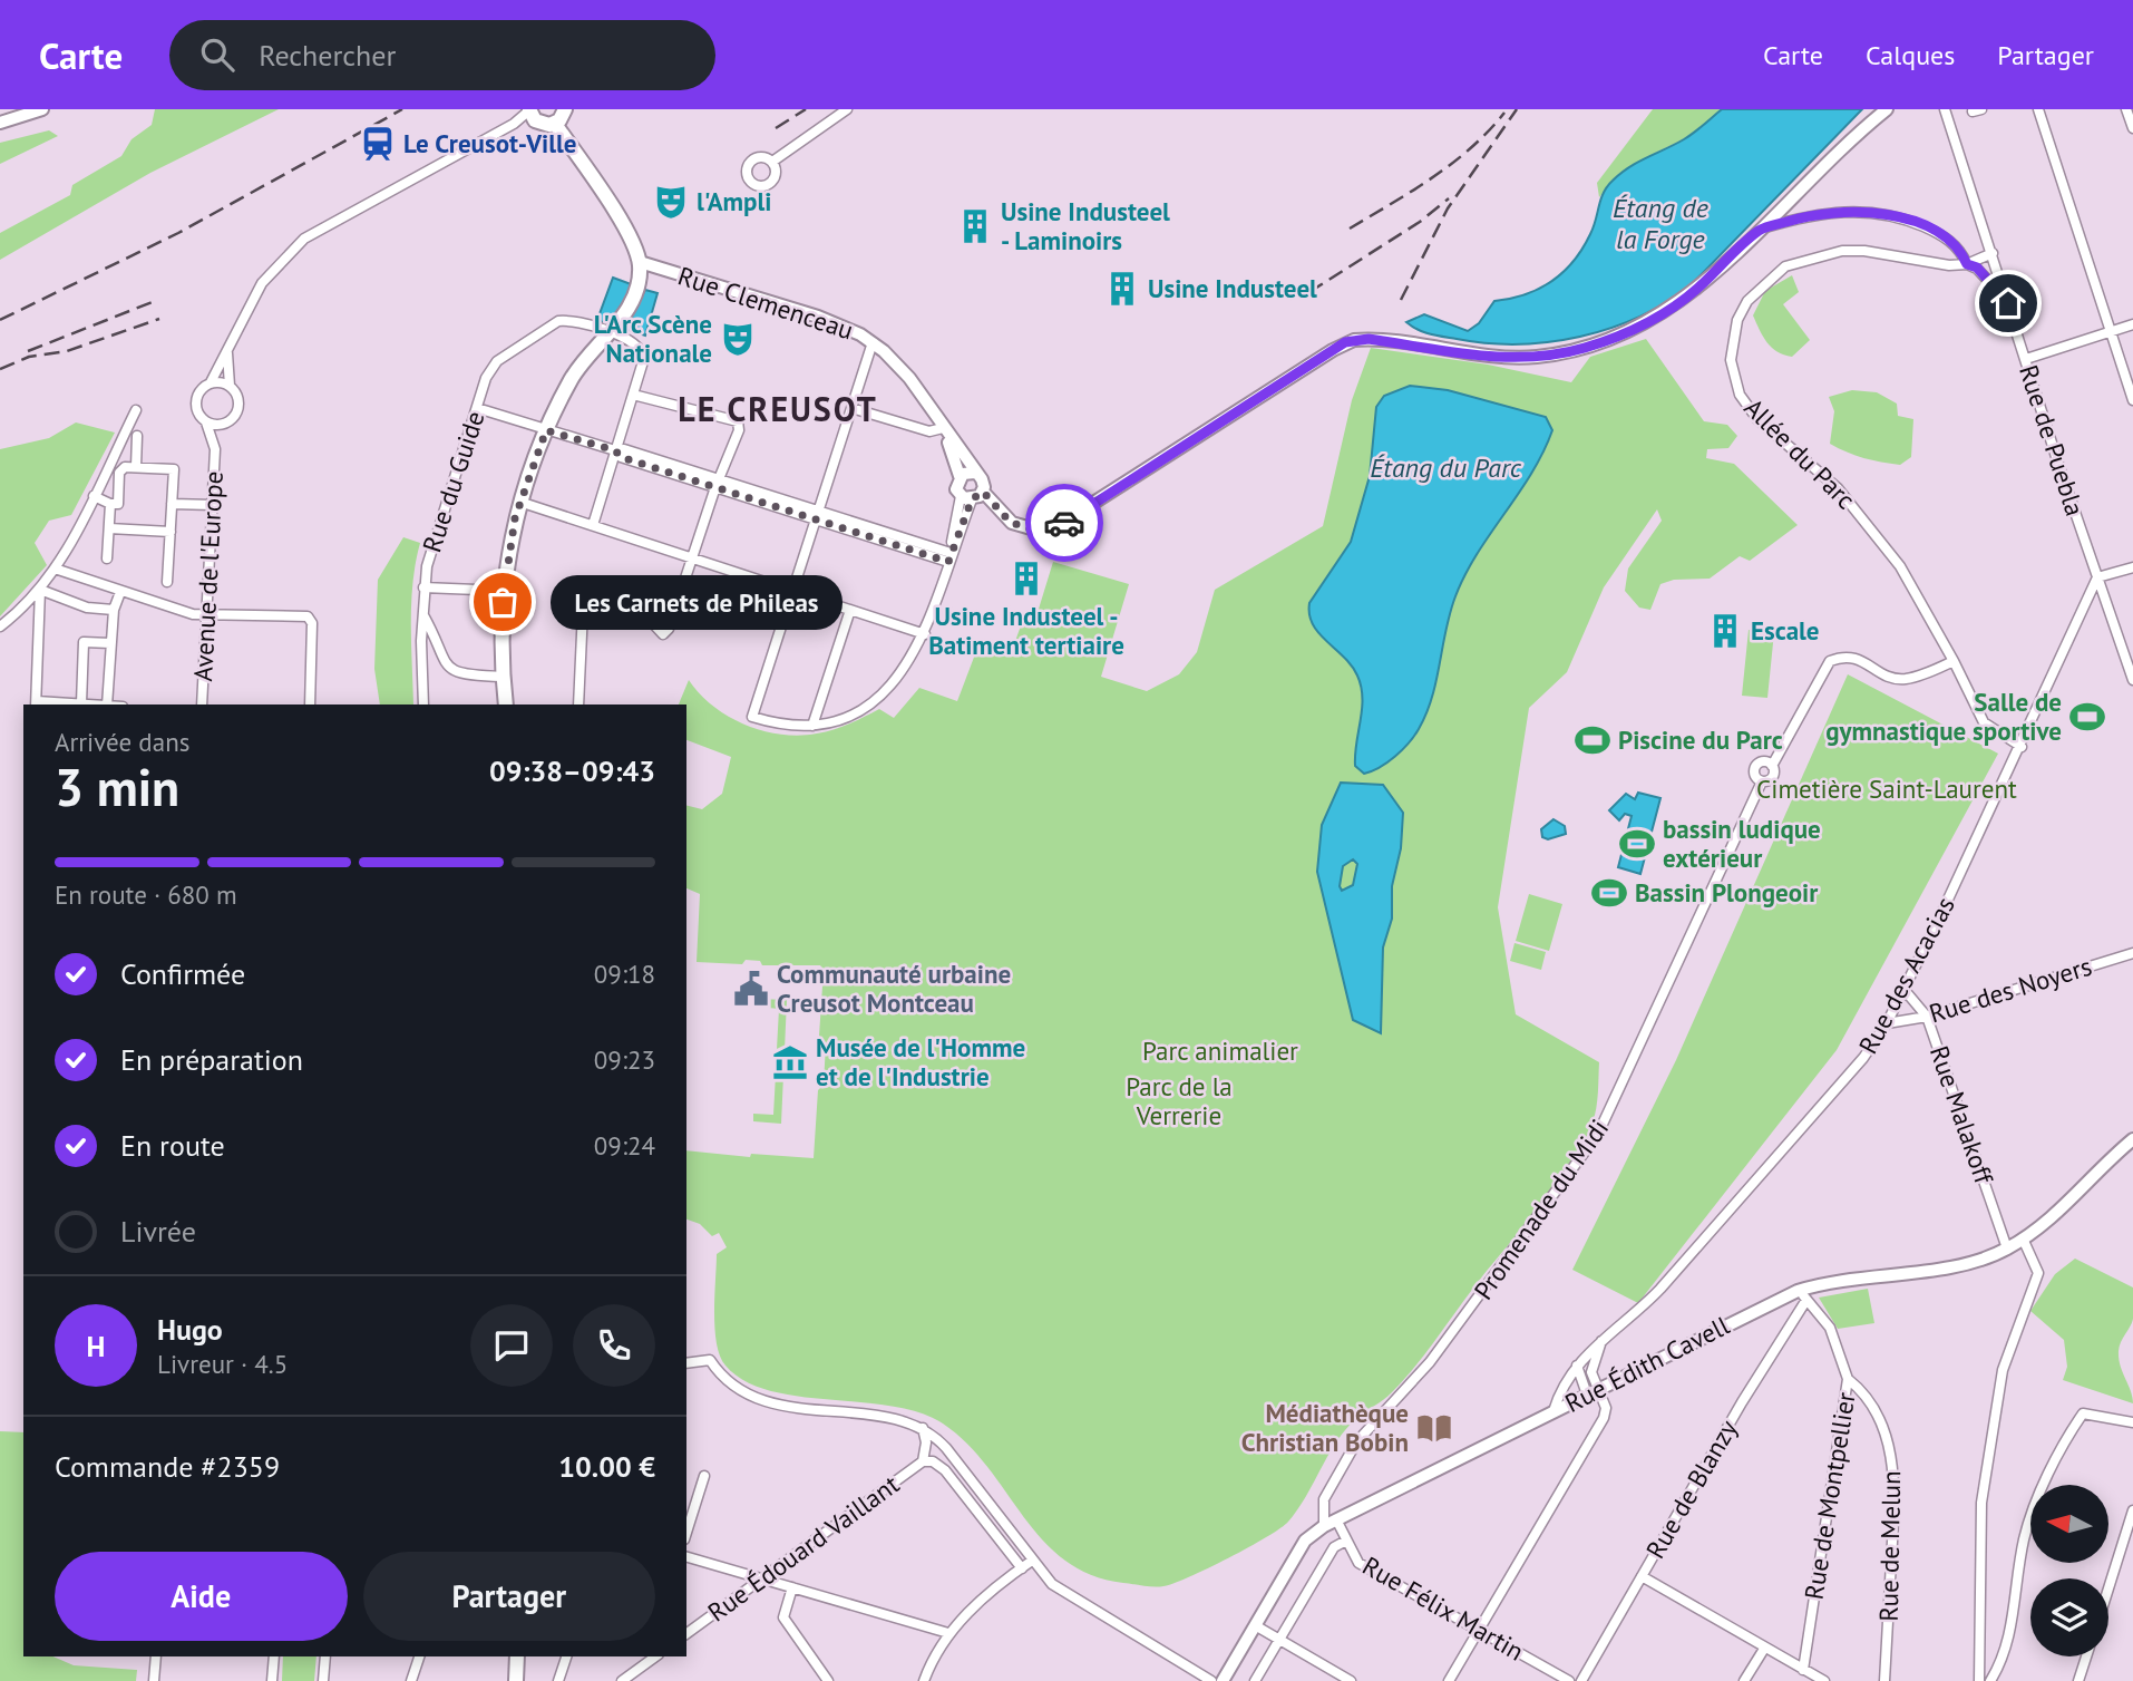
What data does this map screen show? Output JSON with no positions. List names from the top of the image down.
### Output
{
  "streets": {
    "street": [
      "Rue Clemenceau",
      "Rue de Puebla",
      "Allée du Parc",
      "Rue du Guide",
      "Avenue de l'Europe",
      "Rue des Acacias",
      "Rue des Noyers",
      "Rue Malakoff",
      "Promenade du Midi",
      "Rue Édith Cavell",
      "Rue de Blanzy",
      "Rue de Montpellier",
      "Rue de Melun",
      "Rue Édouard Vaillant",
      "Rue Félix Martin"
    ]
  },
  "crossings": [
    ["Rue de Puebla", "Allée du Parc"],
    ["Rue de Puebla", "Rue des Acacias"],
    ["Allée du Parc", "Rue des Acacias"],
    ["Rue des Acacias", "Rue des Noyers"],
    ["Rue des Acacias", "Rue Malakoff"],
    ["Rue des Acacias", "Rue Édith Cavell"],
    ["Rue des Noyers", "Rue Malakoff"],
    ["Rue Malakoff", "Rue Édith Cavell"],
    ["Promenade du Midi", "Rue Édith Cavell"],
    ["Rue Édith Cavell", "Rue de Blanzy"],
    ["Rue Édith Cavell", "Rue de Montpellier"],
    ["Rue Édith Cavell", "Rue Félix Martin"],
    ["Rue de Blanzy", "Rue de Montpellier"],
    ["Rue de Montpellier", "Rue de Melun"]
  ],
  "districts": ["LE CREUSOT"],
  "water": ["Étang de la Forge", "Étang du Parc"],
  "parks": ["Cimetière Saint-Laurent", "Parc animalier", "Parc de la Verrerie"],
  "places": {
    "station": ["Le Creusot-Ville"],
    "theatre": ["l'Ampli", "L'Arc Scène Nationale"],
    "building": [
      "Usine Industeel - Laminoirs",
      "Usine Industeel",
      "Usine Industeel - Batiment tertiaire",
      "Escale"
    ],
    "other": ["Les Carnets de Phileas"],
    "sports": [
      "Salle de gymnastique sportive",
      "Piscine du Parc",
      "bassin ludique extérieur",
      "Bassin Plongeoir"
    ],
    "public building": ["Communauté urbaine Creusot Montceau"],
    "museum": ["Musée de l'Homme et de l'Industrie"],
    "library": ["Médiathèque Christian Bobin"]
  },
  "north": "left",
  "page": {
    "header": "Carte",
    "search": "Rechercher",
    "nav": ["Carte", "Calques", "Partager"],
    "bubble": "Les Carnets de Phileas",
    "heading": ["3 min", "Arrivée dans", "09:38–09:43"],
    "panel": [
      "Hugo",
      "Livreur · 4.5",
      "Commande #2359",
      "10.00 €"
    ],
    "bar": "En route · 680 m",
    "list": [
      ["Confirmée", "09:18"],
      ["En préparation", "09:23"],
      ["En route", "09:24"],
      "Livrée"
    ],
    "round": "H",
    "buttons": ["Aide", "Partager"]
  }
}
